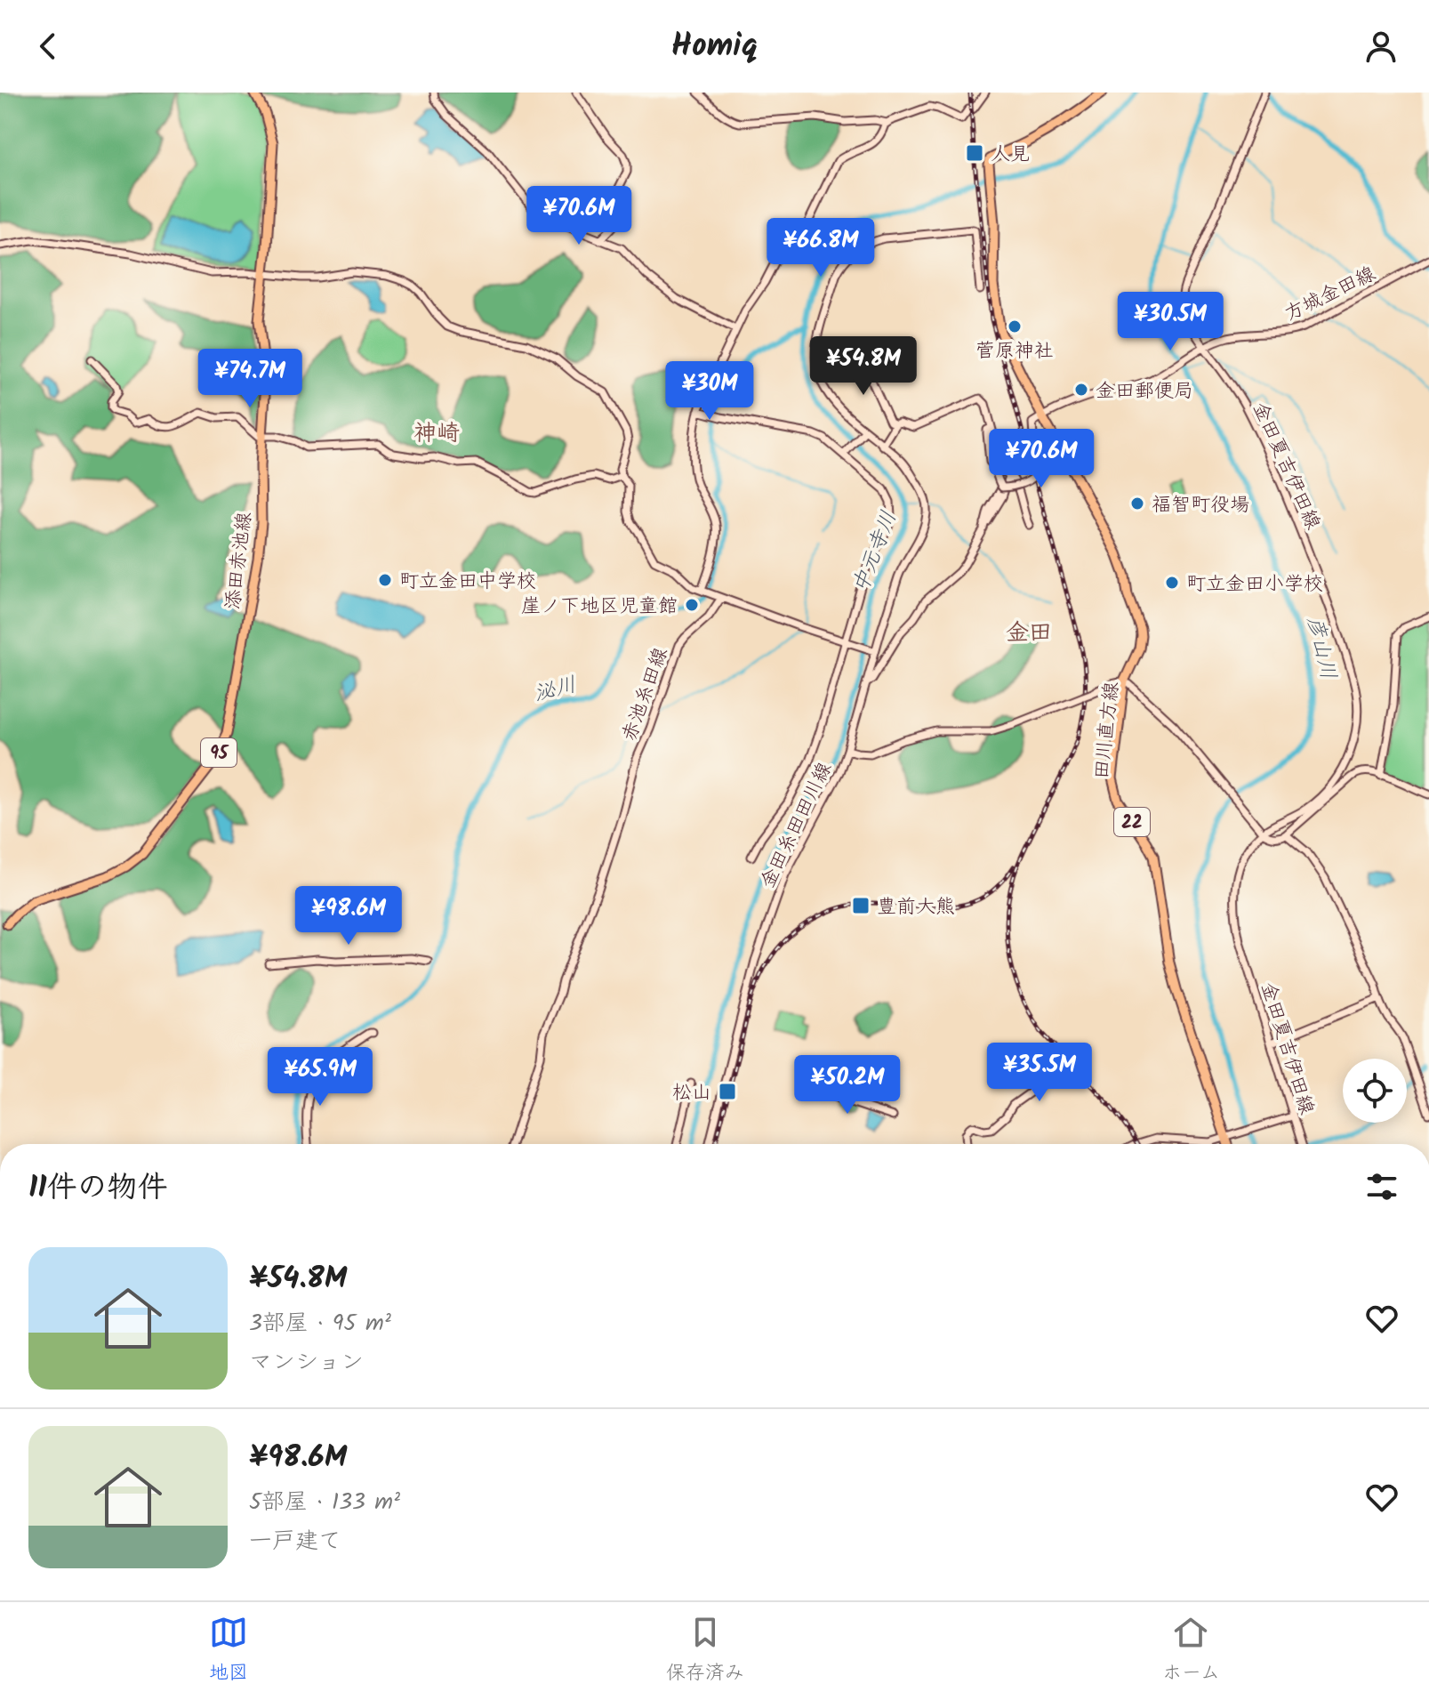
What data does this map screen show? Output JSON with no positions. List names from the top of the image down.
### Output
{
  "streets": {
    "main road": [
      "添田赤池線",
      "田川直方線",
      "95",
      "22"
    ],
    "street": [
      "方城金田線",
      "金田夏吉伊田線",
      "赤池糸田線",
      "金田糸田田川線"
    ]
  },
  "crossings": [
    ["方城金田線", "金田夏吉伊田線"],
    ["方城金田線", "田川直方線"],
    ["田川直方線", "金田糸田田川線"]
  ],
  "districts": ["神崎", "金田"],
  "water": ["中元寺川", "彦山川", "泌川"],
  "places": {
    "transit": ["人見", "豊前大熊", "松山"],
    "other": [
      "菅原神社",
      "金田郵便局",
      "福智町役場",
      "町立金田中学校",
      "町立金田小学校",
      "崖ノ下地区児童館"
    ]
  },
  "page": {
    "header": "Homiq",
    "price": [
      "¥70.6M",
      "¥66.8M",
      "¥30.5M",
      "¥54.8M",
      "¥74.7M",
      "¥30M",
      "¥70.6M",
      "¥98.6M",
      "¥35.5M",
      "¥65.9M",
      "¥50.2M"
    ],
    "heading": "11件の物件",
    "list": [
      {
        "name": "¥54.8M",
        "note": "3部屋 · 95 m² · マンション"
      },
      {
        "name": "¥98.6M",
        "note": "5部屋 · 133 m² · 一戸建て"
      }
    ],
    "tabs": ["地図", "保存済み", "ホーム"]
  }
}
